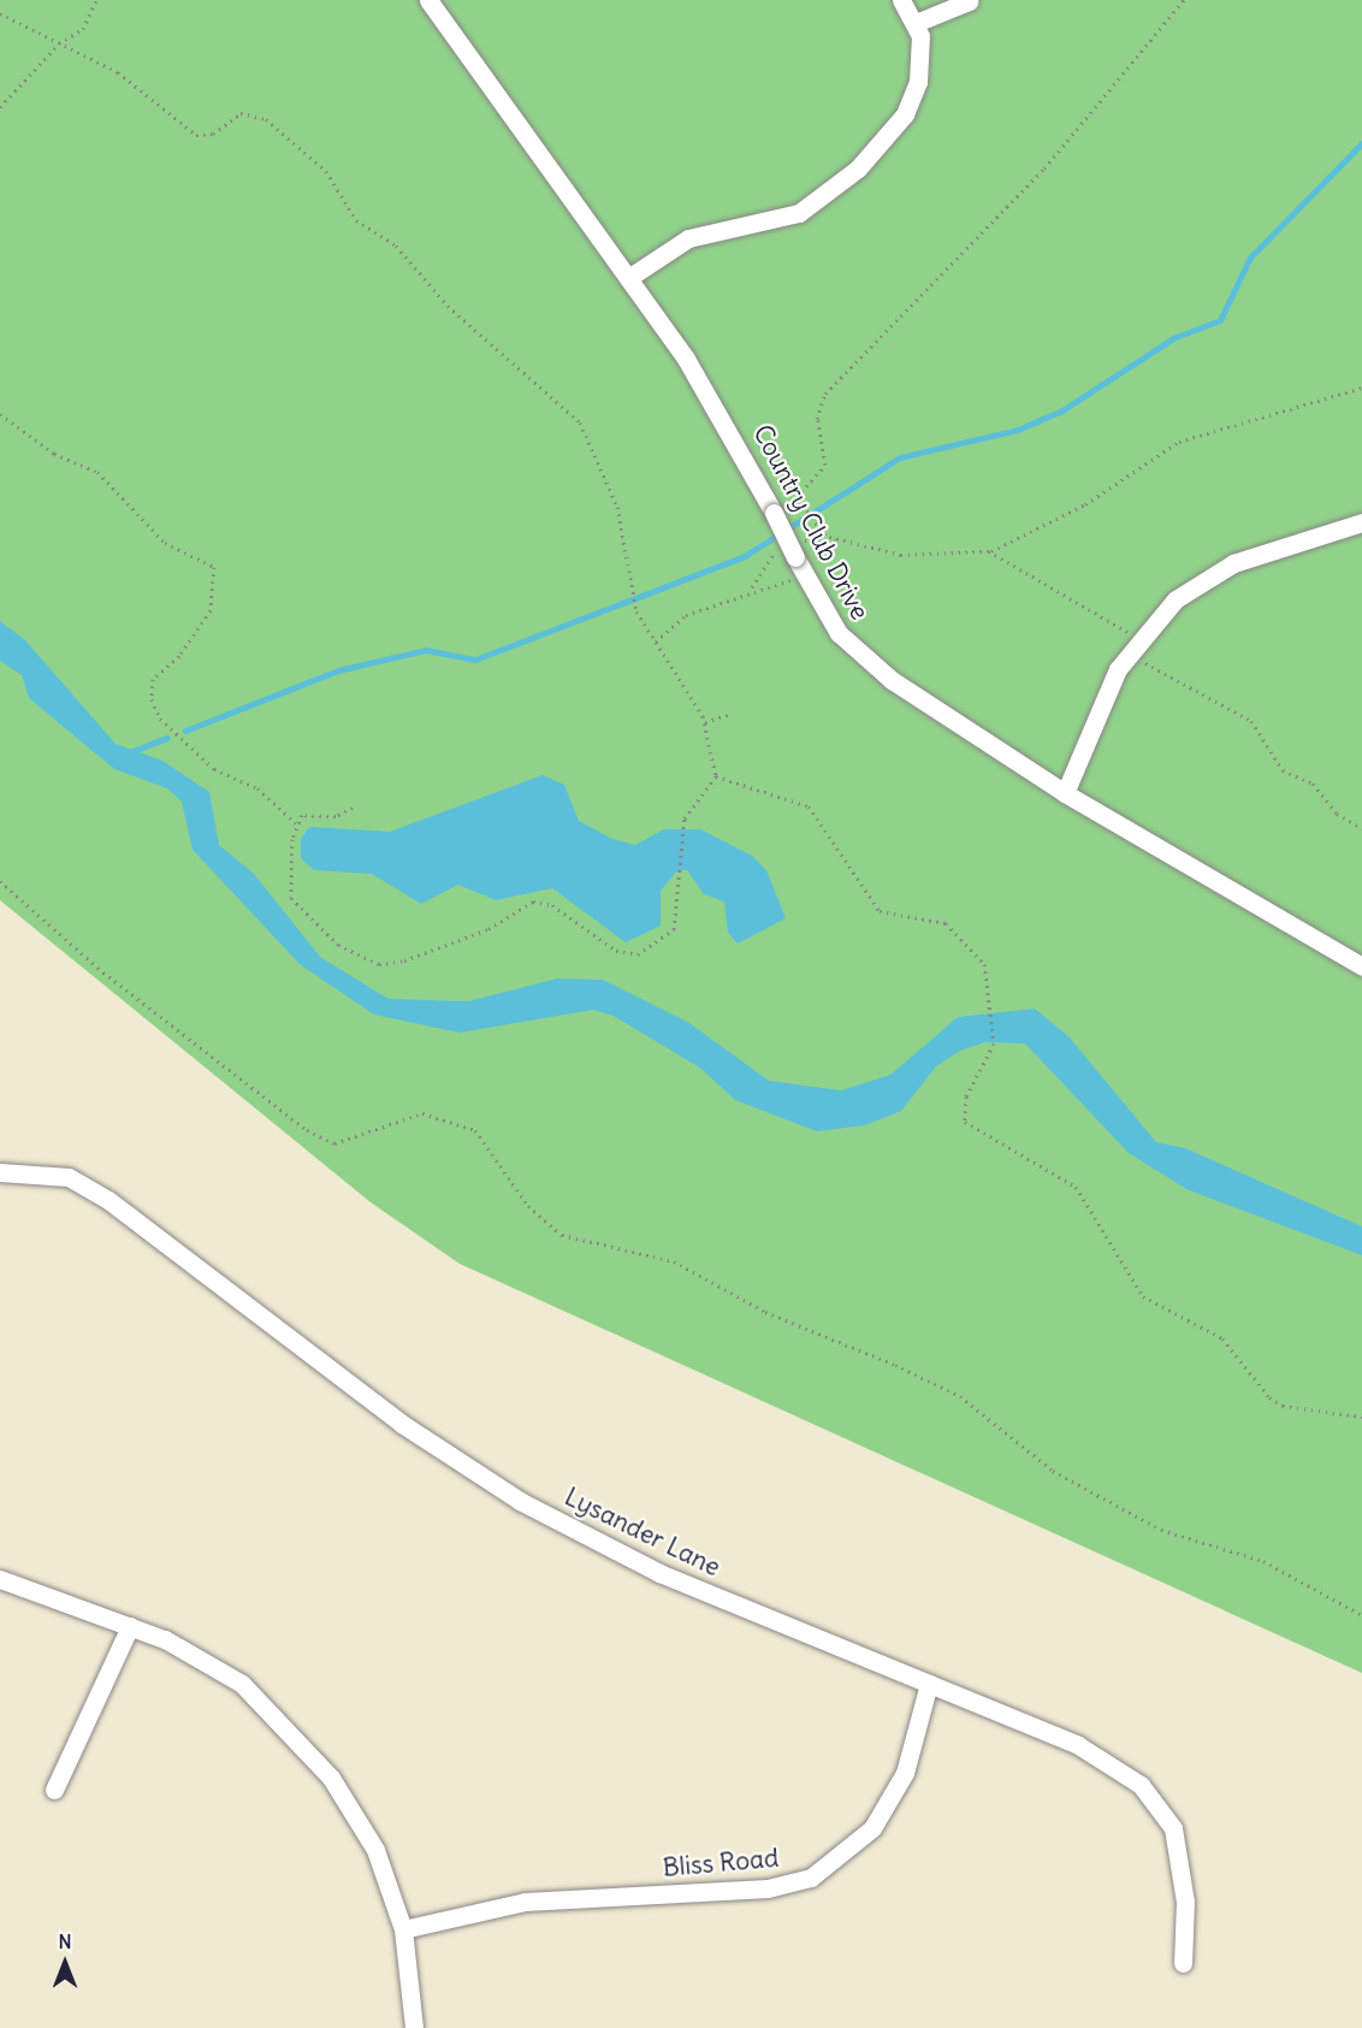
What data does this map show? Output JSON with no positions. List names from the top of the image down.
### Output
{
  "streets": {
    "street": ["Country Club Drive", "Lysander Lane", "Bliss Road"]
  },
  "crossings": [
    ["Lysander Lane", "Bliss Road"]
  ],
  "north": "top"
}
